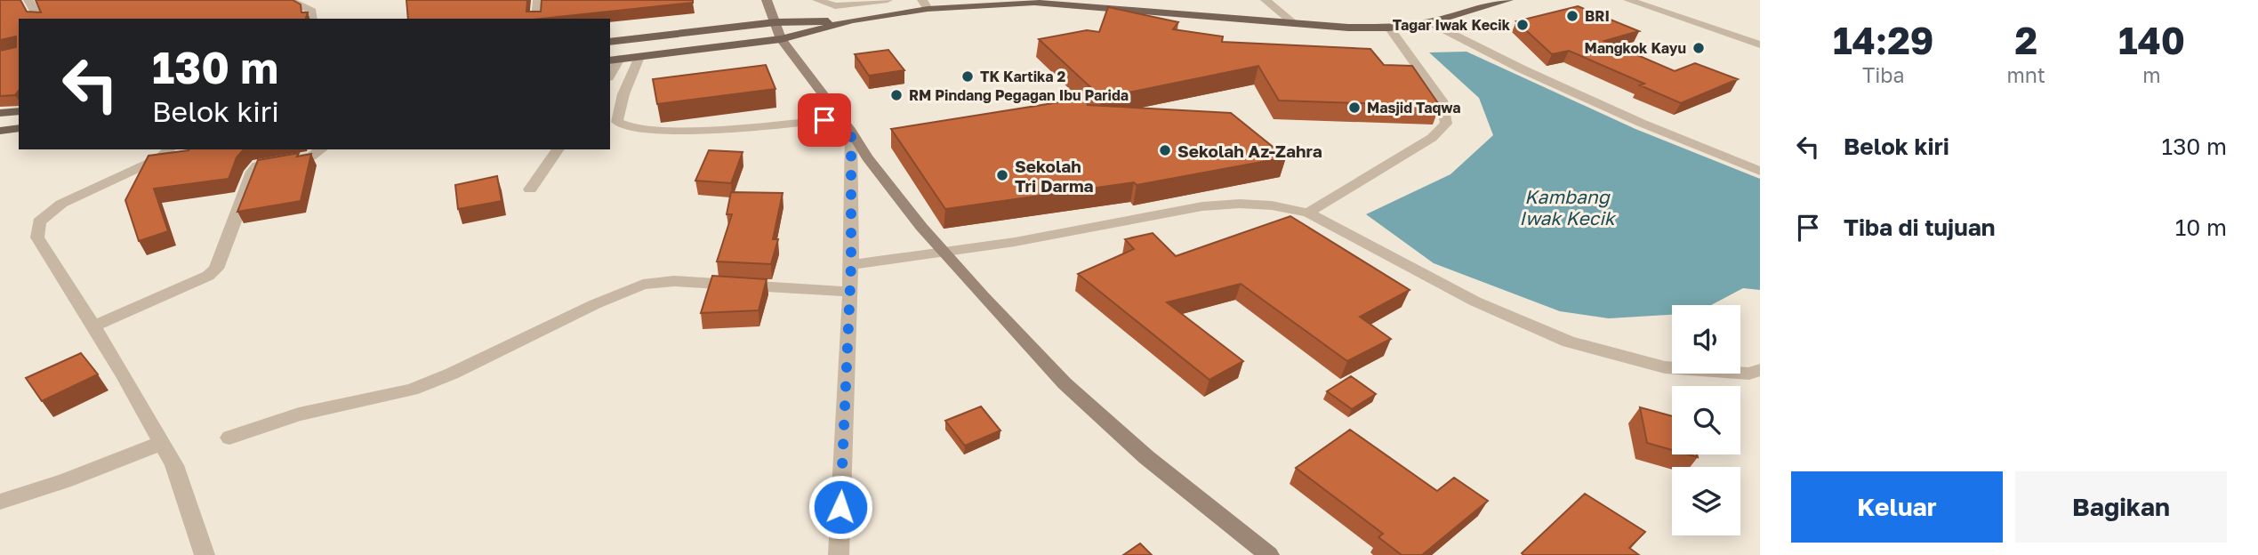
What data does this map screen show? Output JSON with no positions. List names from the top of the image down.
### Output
{
  "water": ["Kambang Iwak Kecik"],
  "places": [
    "BRI",
    "Tagar Iwak Kecik",
    "Mangkok Kayu",
    "TK Kartika 2",
    "RM Pindang Pegagan Ibu Parida",
    "Masjid Taqwa",
    "Sekolah Az-Zahra",
    "Sekolah Tri Darma"
  ],
  "page": {
    "eta": [
      "14:29",
      "Tiba",
      "2",
      "mnt",
      "140",
      "m"
    ],
    "turn": ["130 m", "Belok kiri"],
    "list": [
      {
        "name": "Belok kiri",
        "value": "130 m"
      },
      {
        "name": "Tiba di tujuan",
        "value": "10 m"
      }
    ],
    "buttons": ["Keluar", "Bagikan"]
  }
}
